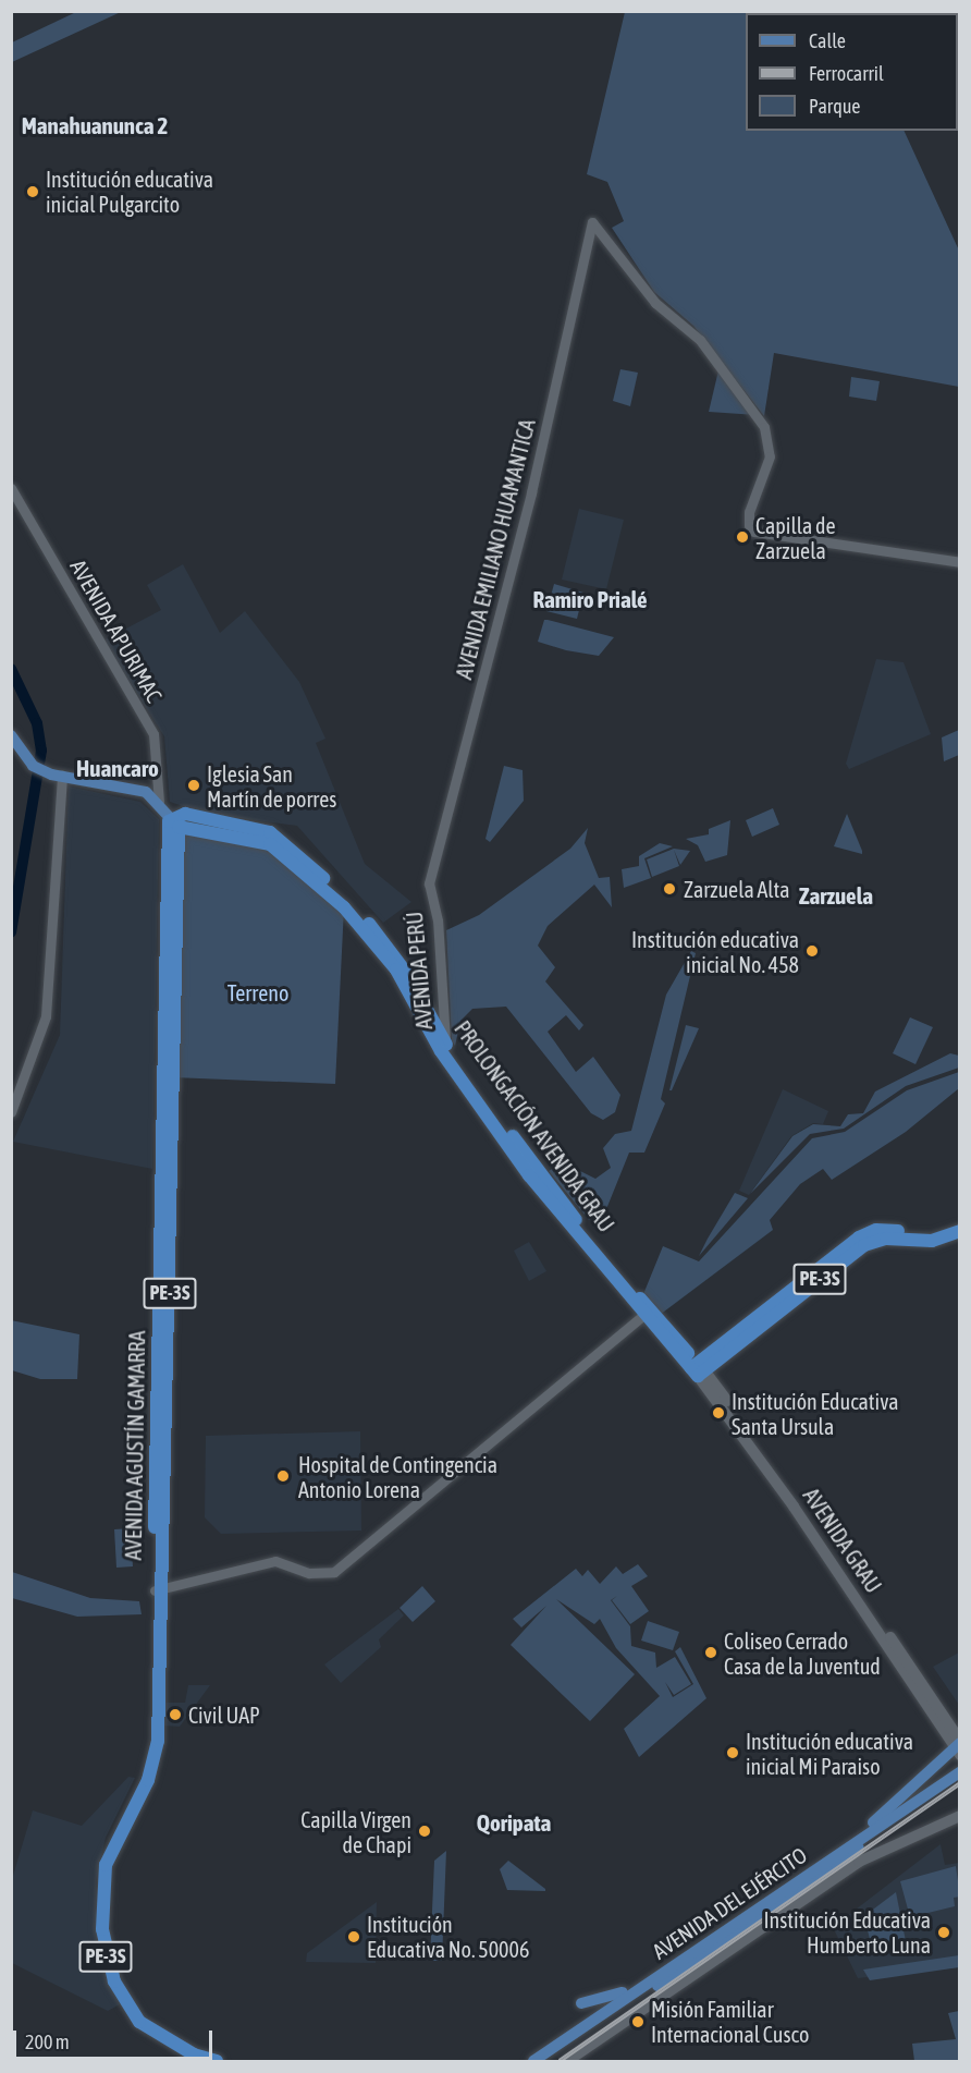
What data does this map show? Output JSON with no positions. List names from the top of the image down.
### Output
{
  "streets": {
    "highway": ["PROLONGACIÓN AVENIDA GRAU", "PE-3S", "AVENIDA AGUSTÍN GAMARRA"],
    "main road": ["AVENIDA GRAU", "AVENIDA DEL EJÉRCITO"],
    "street": ["AVENIDA EMILIANO HUAMANTICA", "AVENIDA APURIMAC", "AVENIDA PERÚ"]
  },
  "crossings": [
    ["AVENIDA EMILIANO HUAMANTICA", "AVENIDA PERÚ"],
    ["AVENIDA PERÚ", "PROLONGACIÓN AVENIDA GRAU"],
    ["PROLONGACIÓN AVENIDA GRAU", "PE-3S"],
    ["PROLONGACIÓN AVENIDA GRAU", "AVENIDA AGUSTÍN GAMARRA"],
    ["PROLONGACIÓN AVENIDA GRAU", "AVENIDA GRAU"],
    ["PE-3S", "AVENIDA GRAU"]
  ],
  "districts": [
    "Manahuanunca 2",
    "Ramiro Prialé",
    "Huancaro",
    "Zarzuela",
    "Qoripata"
  ],
  "parks": ["Terreno"],
  "places": [
    "Institución educativa inicial Pulgarcito",
    "Capilla de Zarzuela",
    "Iglesia San Martín de porres",
    "Zarzuela Alta",
    "Institución educativa inicial No. 458",
    "Institución Educativa Santa Ursula",
    "Hospital de Contingencia Antonio Lorena",
    "Coliseo Cerrado Casa de la Juventud",
    "Civil UAP",
    "Institución educativa inicial Mi Paraiso",
    "Capilla Virgen de Chapi",
    "Institución Educativa Humberto Luna",
    "Institución Educativa No. 50006",
    "Misión Familiar Internacional Cusco"
  ],
  "legend": ["Calle", "Ferrocarril", "Parque"],
  "scale_bar": "200 m"
}
